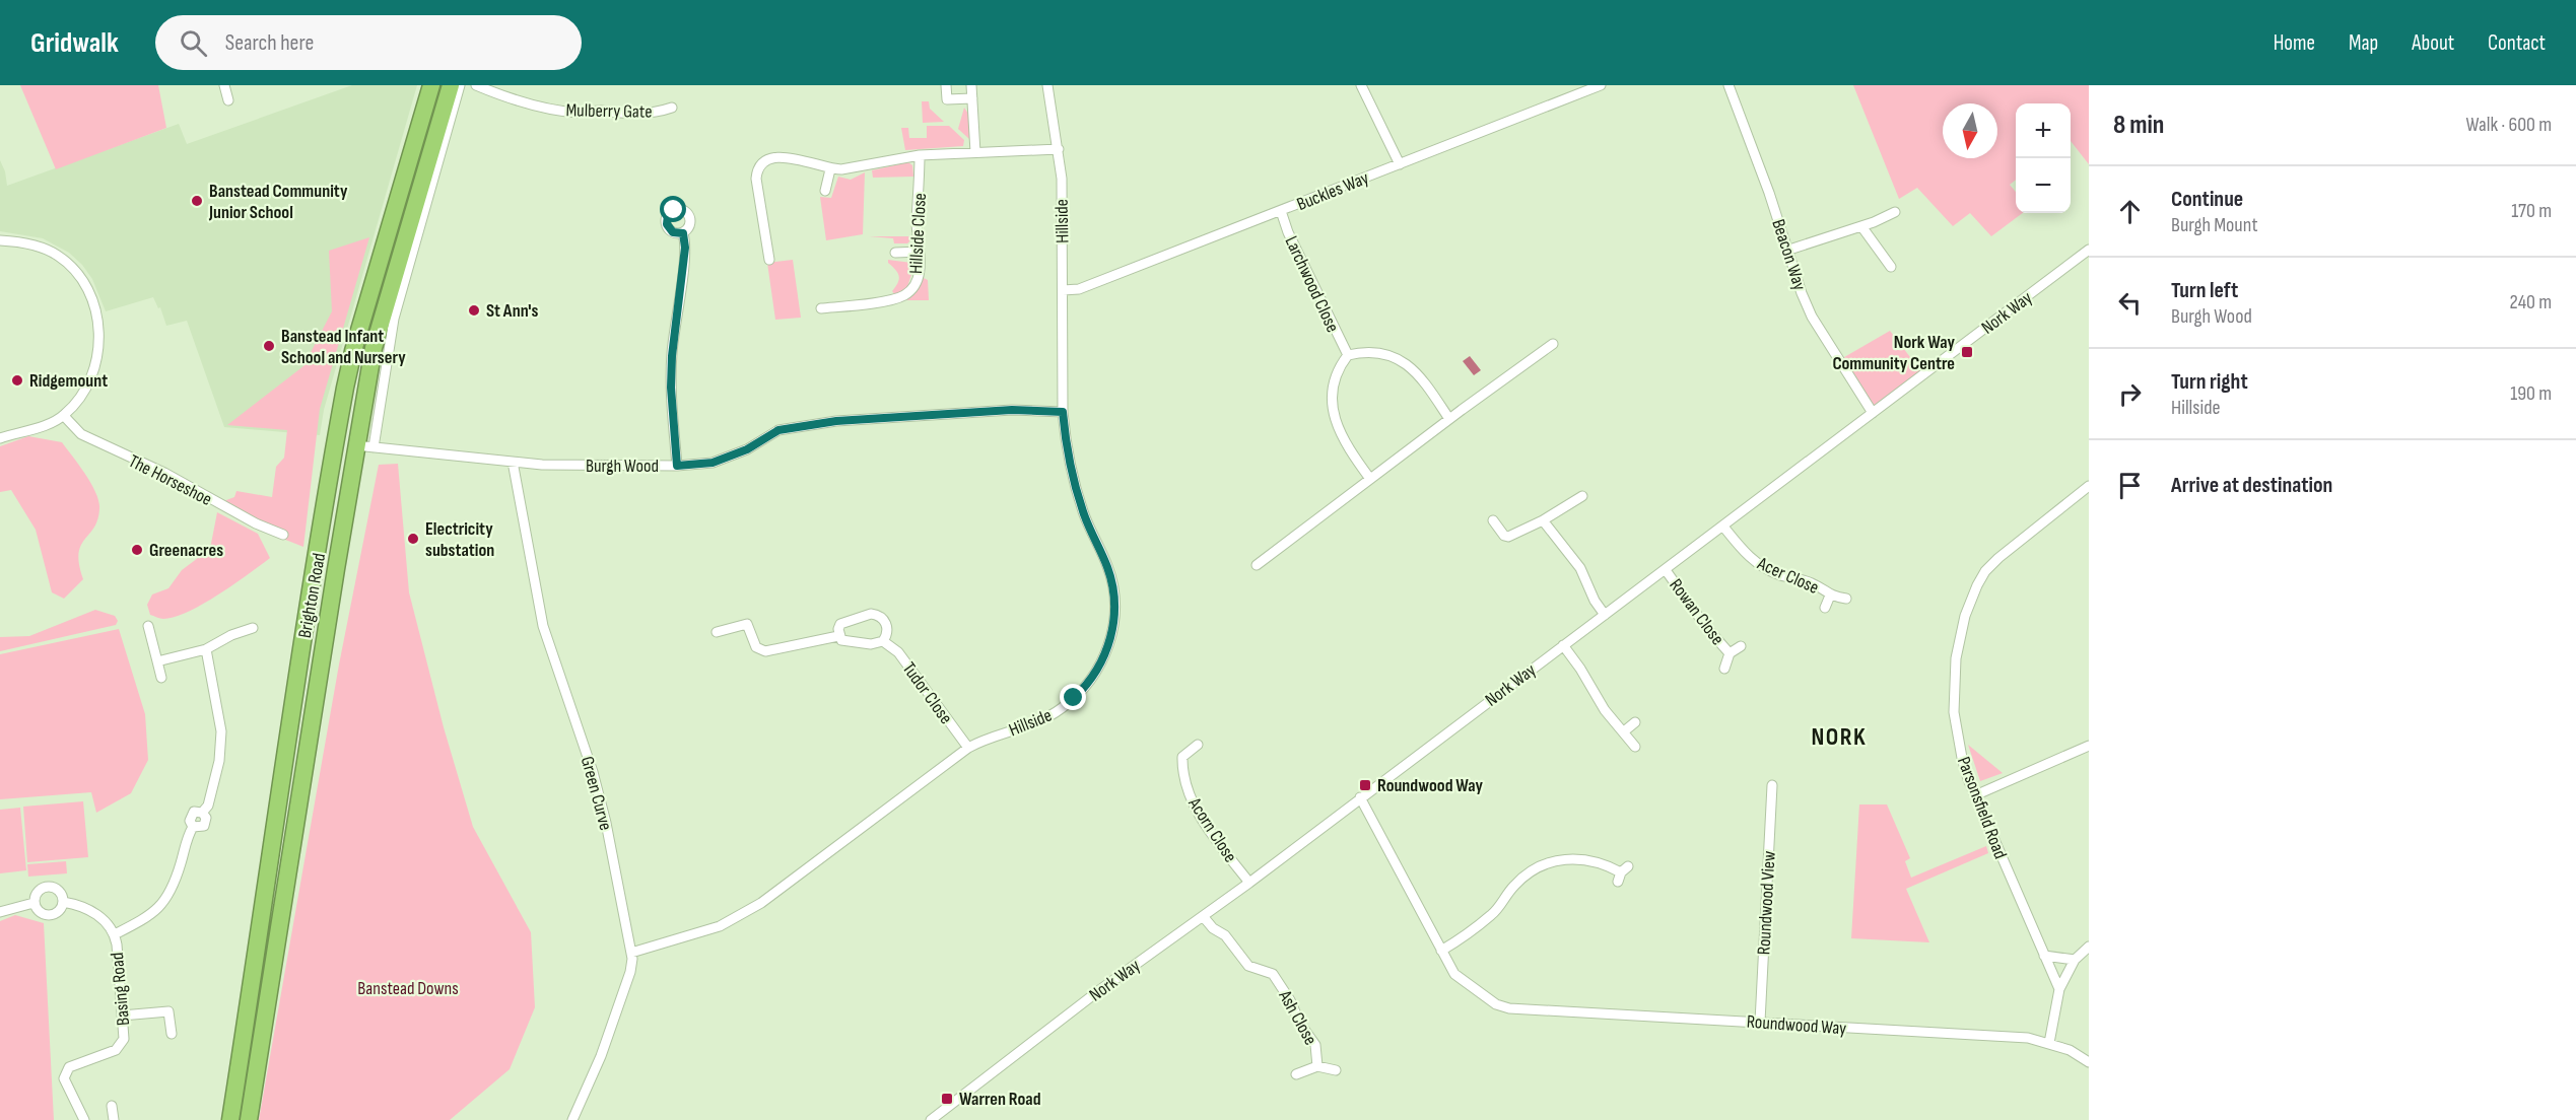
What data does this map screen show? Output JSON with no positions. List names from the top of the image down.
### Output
{
  "streets": {
    "highway": ["Brighton Road"],
    "street": [
      "Mulberry Gate",
      "Buckles Way",
      "Hillside",
      "Hillside Close",
      "Beacon Way",
      "Larchwood Close",
      "Nork Way",
      "Burgh Wood",
      "The Horseshoe",
      "Acer Close",
      "Rowan Close",
      "Tudor Close",
      "Green Curve",
      "Parsonsfield Road",
      "Acorn Close",
      "Roundwood View",
      "Basing Road",
      "Ash Close",
      "Roundwood Way"
    ]
  },
  "crossings": [
    ["Buckles Way", "Hillside"],
    ["Buckles Way", "Larchwood Close"],
    ["Hillside", "Burgh Wood"],
    ["Hillside", "Tudor Close"],
    ["Hillside", "Green Curve"],
    ["Beacon Way", "Nork Way"],
    ["Nork Way", "Acer Close"],
    ["Nork Way", "Rowan Close"],
    ["Nork Way", "Acorn Close"],
    ["Nork Way", "Ash Close"],
    ["Nork Way", "Roundwood Way"],
    ["Burgh Wood", "Brighton Road"],
    ["Burgh Wood", "Green Curve"],
    ["Roundwood View", "Roundwood Way"]
  ],
  "districts": ["NORK"],
  "parks": ["Banstead Downs"],
  "places": {
    "other": [
      "Banstead Community Junior School",
      "St Ann's",
      "Banstead Infant School and Nursery",
      "Ridgemount",
      "Electricity substation",
      "Greenacres"
    ],
    "transit": ["Nork Way Community Centre", "Roundwood Way", "Warren Road"]
  },
  "north": "bottom",
  "page": {
    "header": "Gridwalk",
    "search": "Search here",
    "nav": [
      "Home",
      "Map",
      "About",
      "Contact"
    ],
    "heading": ["8 min", "Walk · 600 m"],
    "map_buttons": ["+", "−"],
    "list": [
      ["Continue", "Burgh Mount", "170 m"],
      ["Turn left", "Burgh Wood", "240 m"],
      ["Turn right", "Hillside", "190 m"],
      "Arrive at destination"
    ]
  }
}
